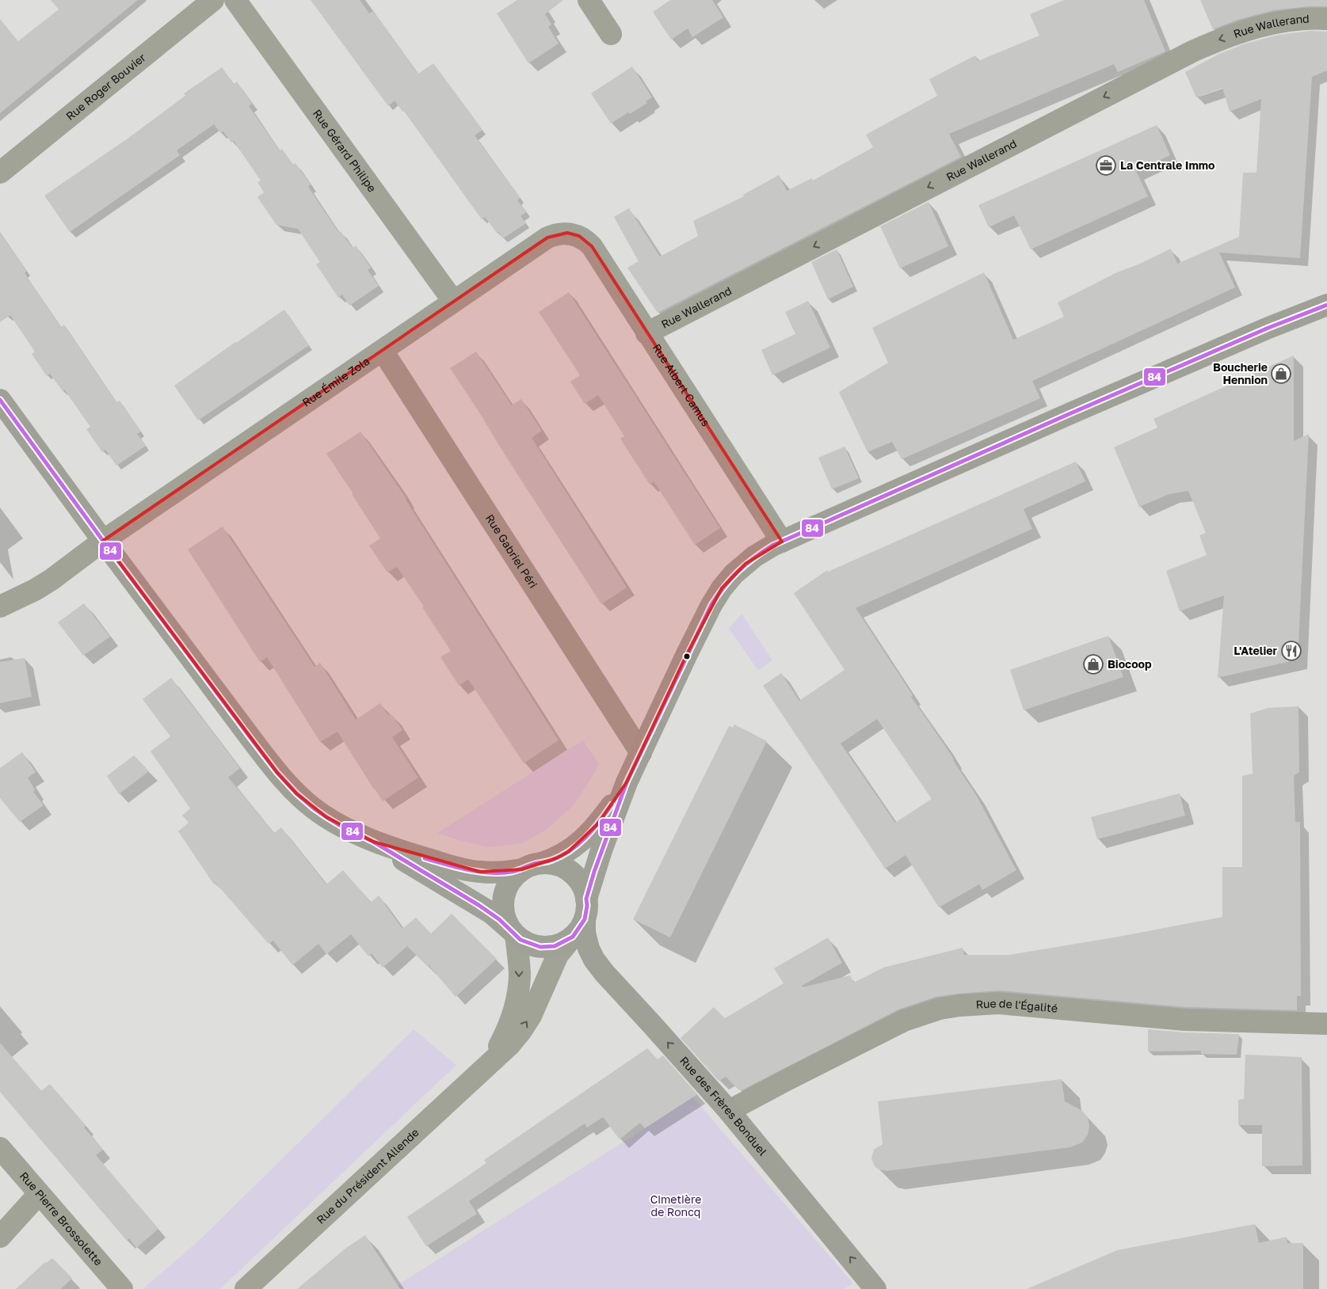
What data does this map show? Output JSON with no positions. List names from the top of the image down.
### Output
{
  "streets": {
    "street": [
      "Rue Wallerand",
      "Rue Roger Bouvier",
      "Rue Gérard Philipe",
      "Rue Émile Zola",
      "Rue Albert Camus",
      "Rue Gabriel Péri",
      "Rue de l'Égalité",
      "Rue des Frères Bonduel",
      "Rue du Président Allende",
      "Rue Pierre Brossolette"
    ]
  },
  "crossings": [
    ["Rue Wallerand", "Rue Albert Camus"],
    ["Rue Gérard Philipe", "Rue Émile Zola"],
    ["Rue Émile Zola", "Rue Albert Camus"],
    ["Rue Émile Zola", "Rue Gabriel Péri"],
    ["Rue de l'Égalité", "Rue des Frères Bonduel"],
    ["Rue des Frères Bonduel", "Rue du Président Allende"]
  ],
  "one_way": ["Rue Wallerand", "Rue des Frères Bonduel"],
  "parks": ["Cimetière de Roncq"],
  "places": {
    "office": ["La Centrale Immo"],
    "shop": ["Boucherie Hennion", "Biocoop"],
    "restaurant": ["L'Atelier"]
  },
  "lines": ["transit line 84"]
}
